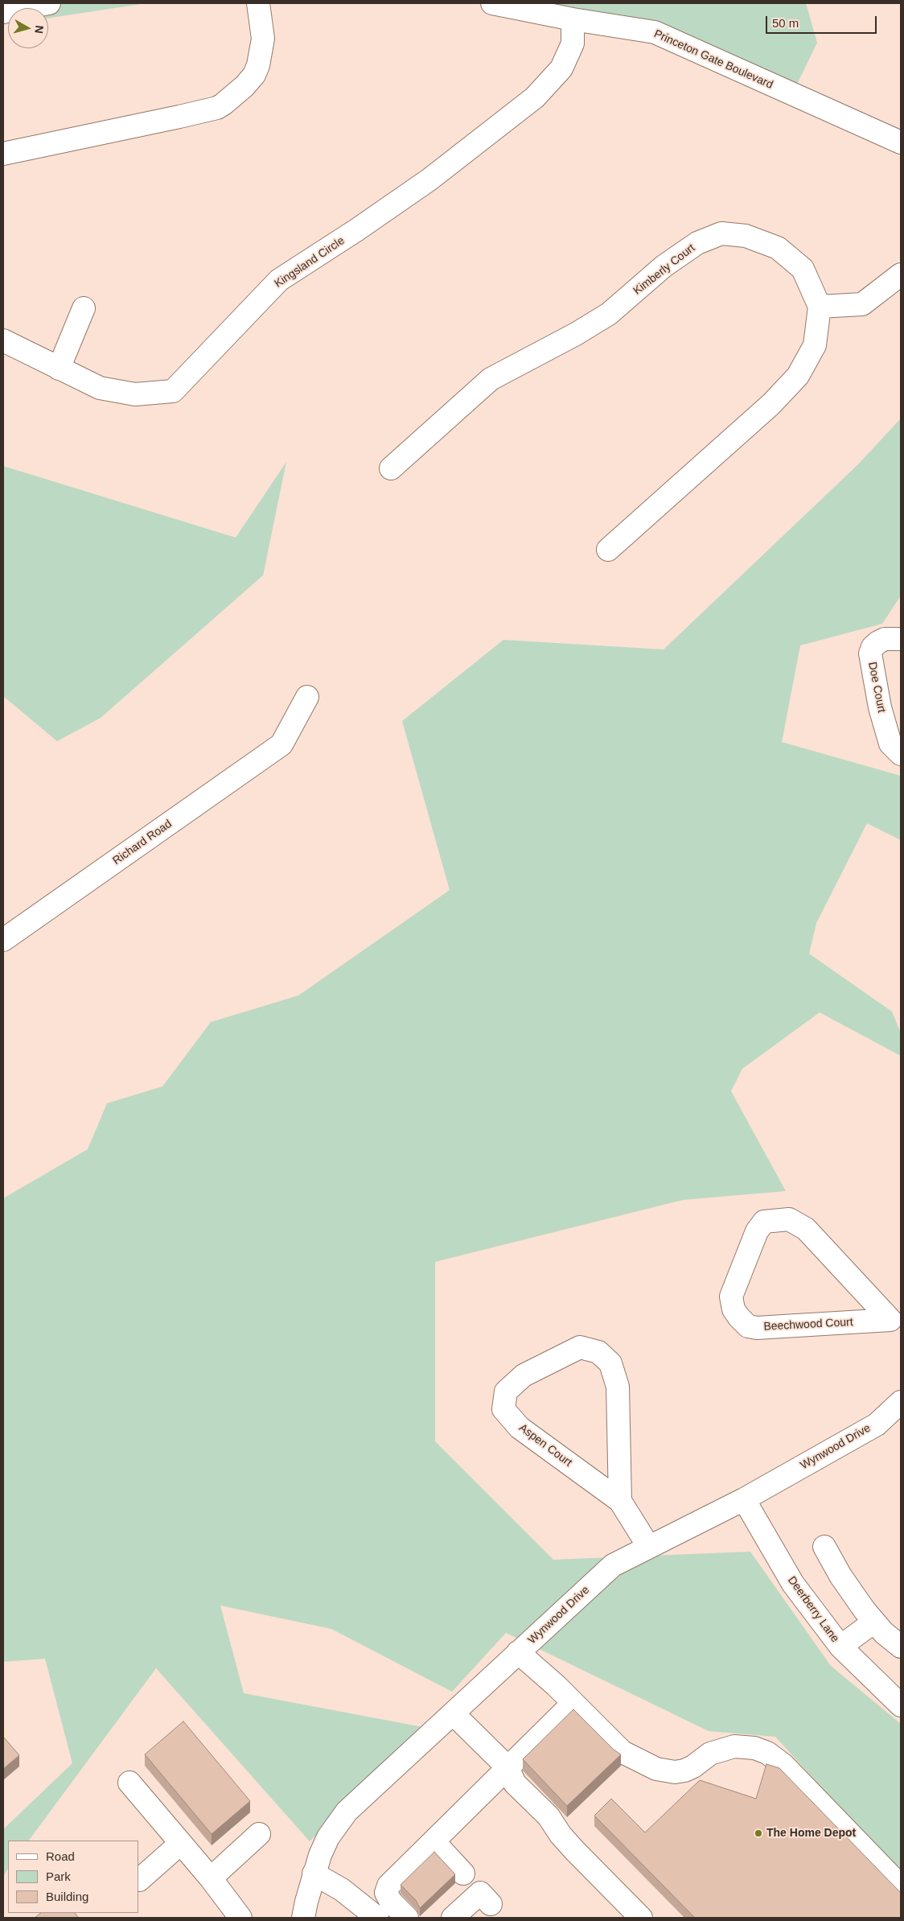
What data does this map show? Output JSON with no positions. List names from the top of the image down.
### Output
{
  "streets": {
    "street": [
      "Princeton Gate Boulevard",
      "Kingsland Circle",
      "Kimberly Court",
      "Doe Court",
      "Richard Road",
      "Beechwood Court",
      "Aspen Court",
      "Wynwood Drive",
      "Deerberry Lane"
    ]
  },
  "crossings": [
    ["Princeton Gate Boulevard", "Kingsland Circle"],
    ["Aspen Court", "Wynwood Drive"],
    ["Wynwood Drive", "Deerberry Lane"]
  ],
  "places": ["The Home Depot"],
  "legend": ["Road", "Park", "Building"],
  "scale_bar": "50 m",
  "north": "right"
}
